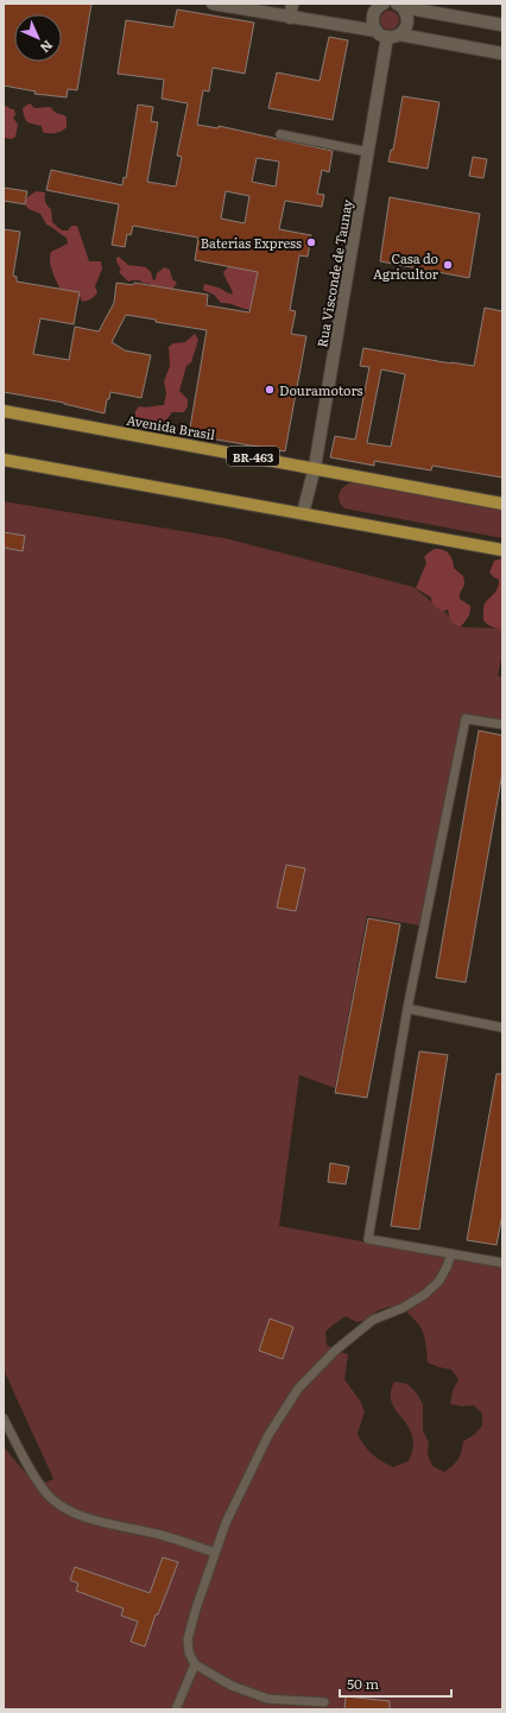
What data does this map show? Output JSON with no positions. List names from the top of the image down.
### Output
{
  "streets": {
    "main road": ["Avenida Brasil", "BR-463"],
    "street": ["Rua Visconde de Taunay"]
  },
  "crossings": [
    ["Rua Visconde de Taunay", "Avenida Brasil"]
  ],
  "places": ["Baterias Express", "Casa do Agricultor", "Douramotors"],
  "scale_bar": "50 m",
  "north": "bottom right"
}
